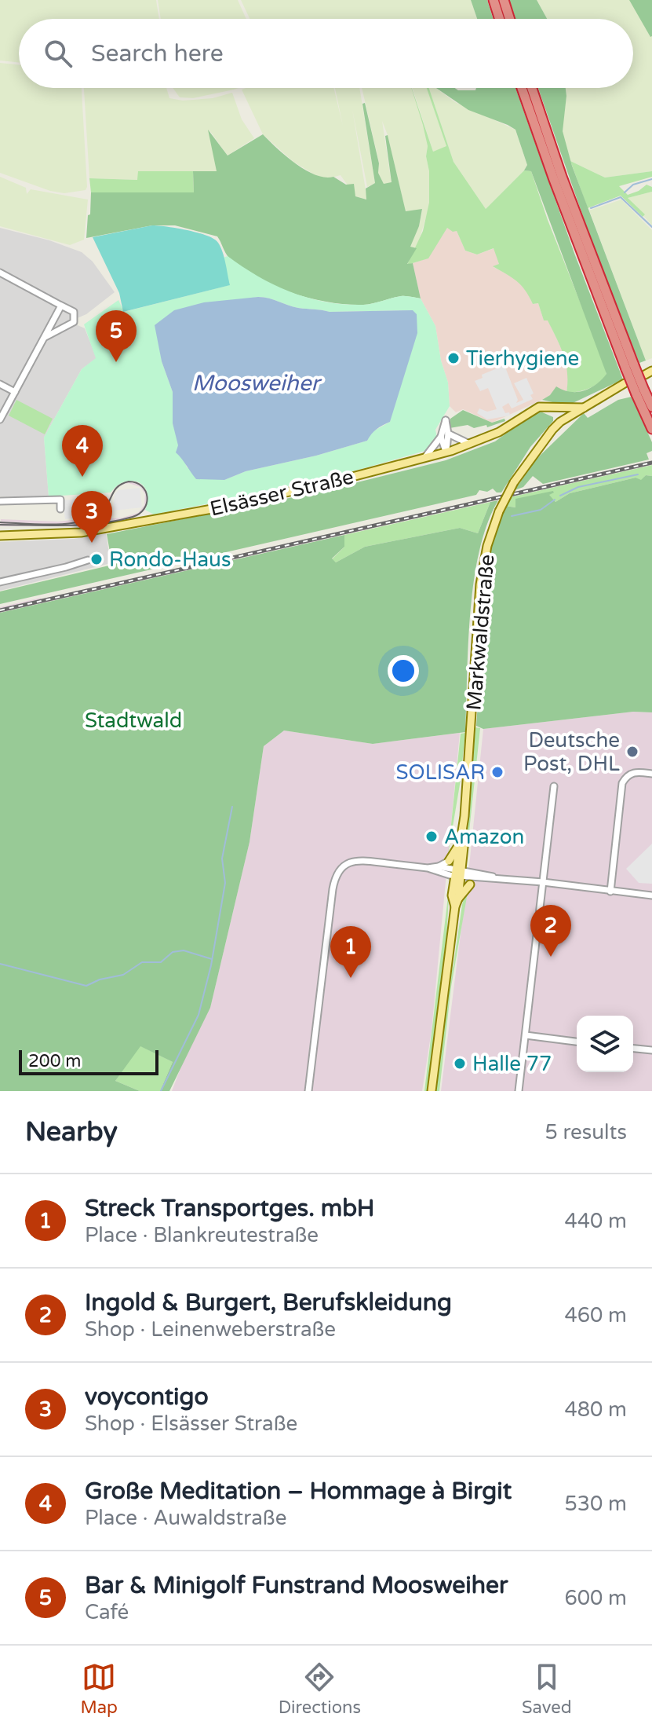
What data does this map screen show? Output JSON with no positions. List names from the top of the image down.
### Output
{
  "streets": {
    "main road": ["Elsässer Straße", "Markwaldstraße"]
  },
  "crossings": [
    ["Elsässer Straße", "Markwaldstraße"]
  ],
  "water": ["Moosweiher"],
  "parks": ["Stadtwald"],
  "places": [
    "Tierhygiene",
    "Rondo-Haus",
    "Deutsche Post, DHL",
    "SOLISAR",
    "Amazon",
    "Halle 77"
  ],
  "scale_bar": "200 m",
  "page": {
    "search": "Search here",
    "pins": [
      "5",
      "4",
      "3",
      "2",
      "1"
    ],
    "scale": "200 m",
    "heading": ["Nearby", "5 results"],
    "list": [
      {
        "mark": "1",
        "name": "Streck Transportges. mbH",
        "note": "Place · Blankreutestraße",
        "value": "440 m"
      },
      {
        "mark": "2",
        "name": "Ingold & Burgert, Berufskleidung",
        "note": "Shop · Leinenweberstraße",
        "value": "460 m"
      },
      {
        "mark": "3",
        "name": "voycontigo",
        "note": "Shop · Elsässer Straße",
        "value": "480 m"
      },
      {
        "mark": "4",
        "name": "Große Meditation – Hommage à Birgit",
        "note": "Place · Auwaldstraße",
        "value": "530 m"
      },
      {
        "mark": "5",
        "name": "Bar & Minigolf Funstrand Moosweiher",
        "note": "Café",
        "value": "600 m"
      }
    ],
    "nav": ["Map", "Directions", "Saved"]
  }
}
